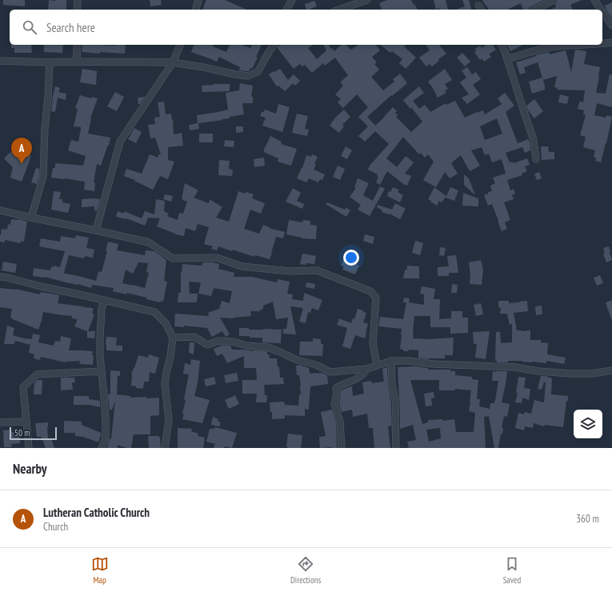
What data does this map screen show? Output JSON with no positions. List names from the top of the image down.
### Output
{
  "scale_bar": "50 m",
  "page": {
    "search": "Search here",
    "pins": "A",
    "scale": "50 m",
    "heading": "Nearby",
    "list": [
      {
        "mark": "A",
        "name": "Lutheran Catholic Church",
        "note": "Church",
        "value": "360 m"
      }
    ],
    "nav": ["Map", "Directions", "Saved"]
  }
}
